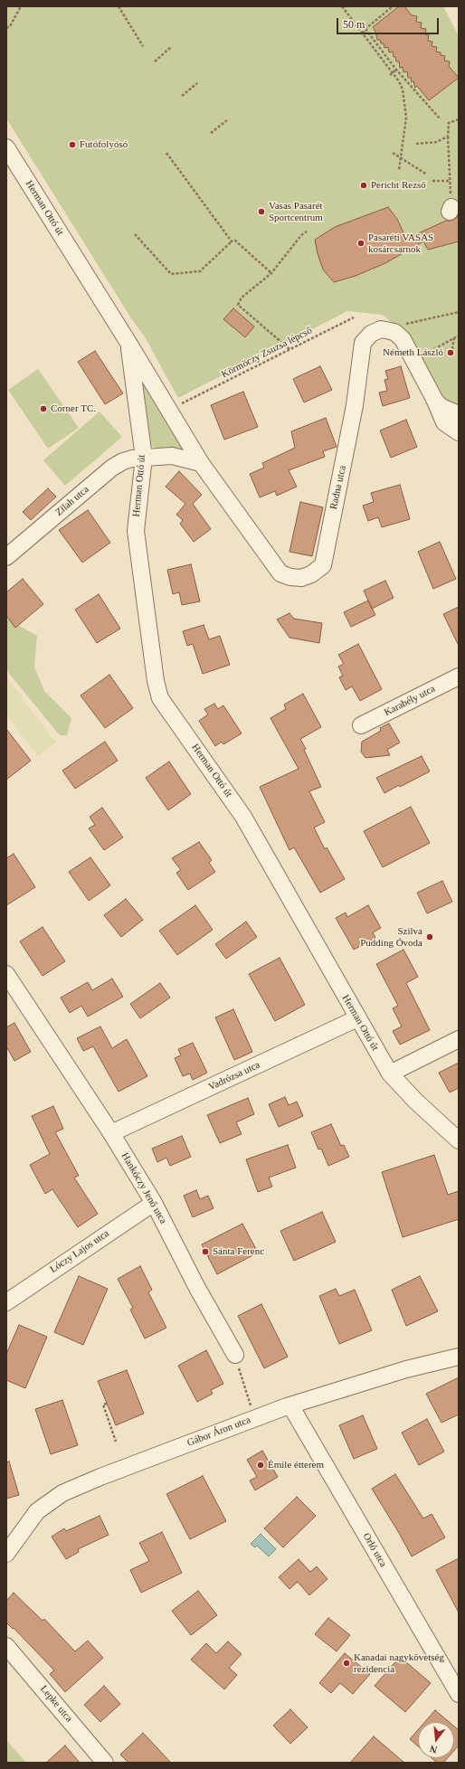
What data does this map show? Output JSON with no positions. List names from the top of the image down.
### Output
{
  "streets": {
    "street": [
      "Herman Ottó út",
      "Radna utca",
      "Zilah utca",
      "Karabély utca",
      "Vadrózsa utca",
      "Hankóczy Jenő utca",
      "Lóczy Lajos utca",
      "Gábor Áron utca",
      "Orló utca",
      "Lepke utca"
    ],
    "path": ["Körmöczy Zsuzsa lépcső"]
  },
  "crossings": [
    ["Herman Ottó út", "Radna utca"],
    ["Herman Ottó út", "Zilah utca"],
    ["Herman Ottó út", "Vadrózsa utca"],
    ["Vadrózsa utca", "Hankóczy Jenő utca"],
    ["Hankóczy Jenő utca", "Lóczy Lajos utca"],
    ["Gábor Áron utca", "Orló utca"]
  ],
  "places": [
    "Futófolyósó",
    "Pericht Rezső",
    "Vasas Pasarét Sportcentrum",
    "Pasaréti VASAS kosárcsarnok",
    "Németh László",
    "Corner TC.",
    "Szilva Pudding Óvoda",
    "Sánta Ferenc",
    "Émile étterem",
    "Kanadai nagykövetség rezidencia"
  ],
  "scale_bar": "50 m",
  "north": "bottom"
}
